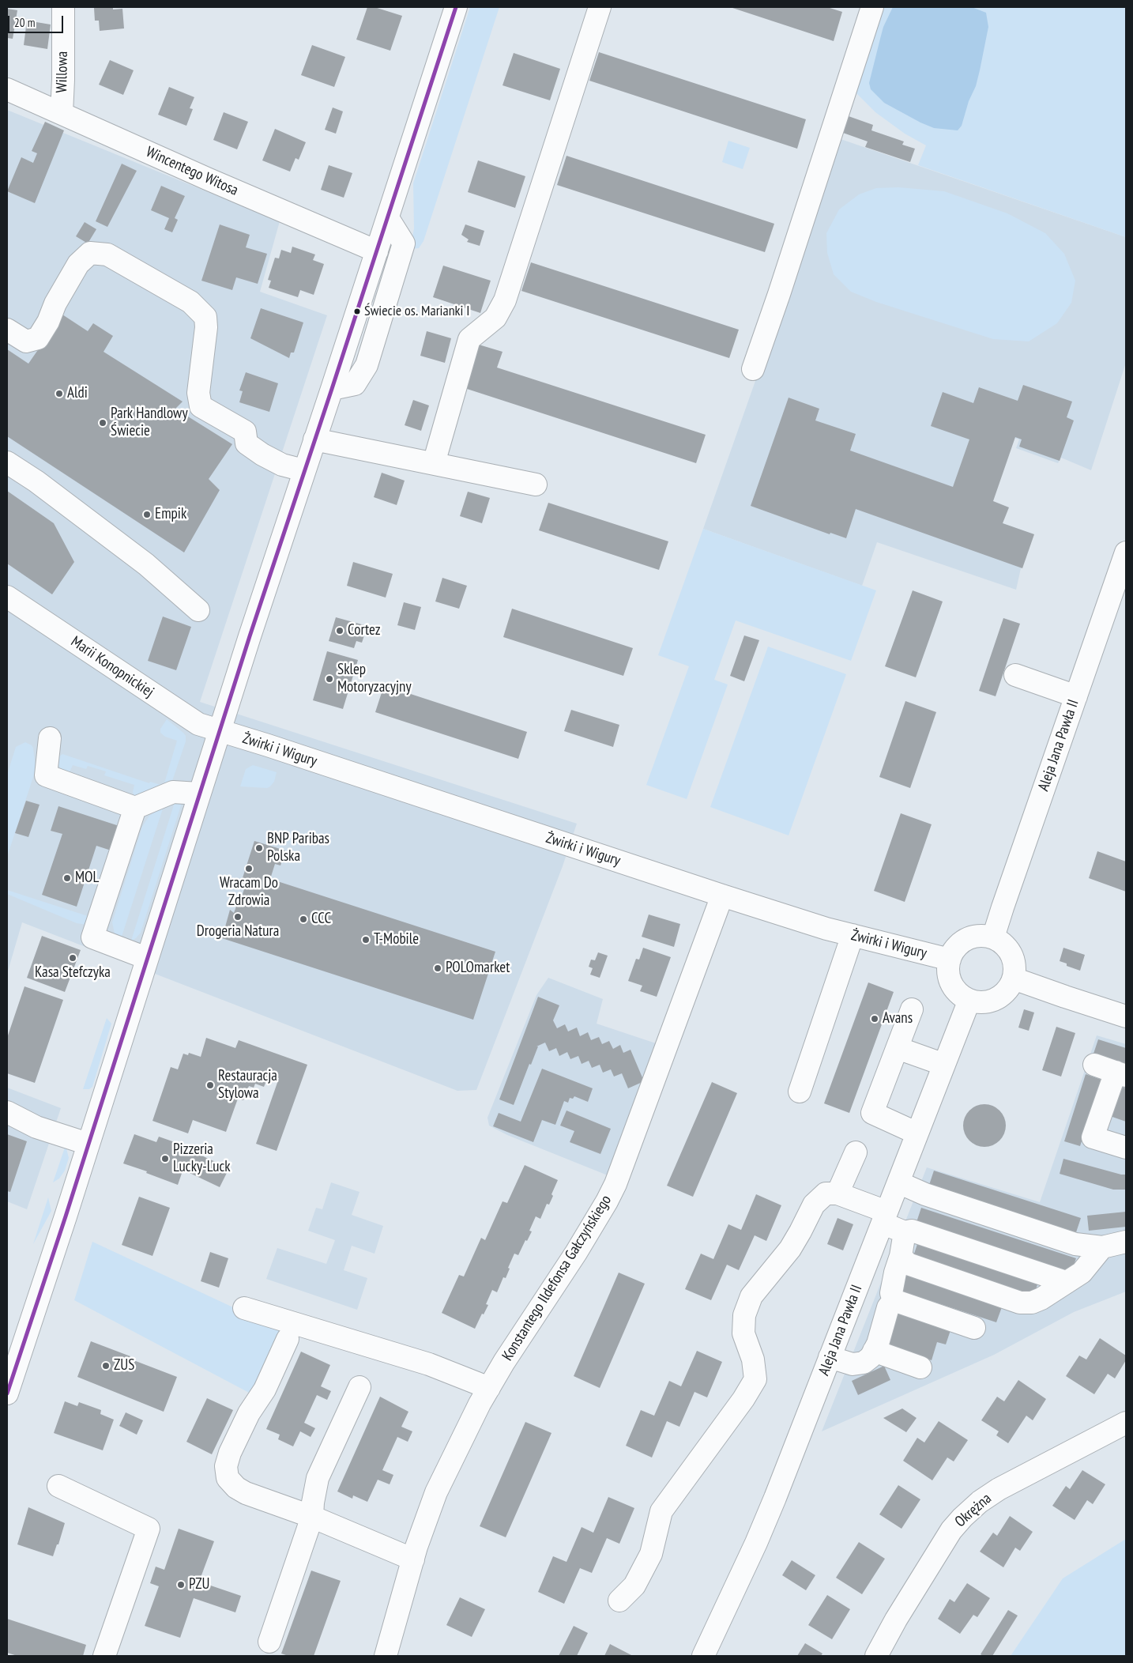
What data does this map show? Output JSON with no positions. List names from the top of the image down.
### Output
{
  "streets": {
    "street": [
      "Willowa",
      "Wincentego Witosa",
      "Marii Konopnickiej",
      "Aleja Jana Pawła II",
      "Żwirki i Wigury",
      "Konstantego Ildefonsa Gałczyńskiego",
      "Okrężna"
    ]
  },
  "crossings": [
    ["Willowa", "Wincentego Witosa"],
    ["Marii Konopnickiej", "Żwirki i Wigury"],
    ["Aleja Jana Pawła II", "Żwirki i Wigury"],
    ["Żwirki i Wigury", "Konstantego Ildefonsa Gałczyńskiego"]
  ],
  "places": [
    "Świecie os. Marianki I",
    "Aldi",
    "Park Handlowy Świecie",
    "Empik",
    "Cortez",
    "Sklep Motoryzacyjny",
    "BNP Paribas Polska",
    "Wracam Do Zdrowia",
    "MOL",
    "Drogeria Natura",
    "CCC",
    "T-Mobile",
    "Kasa Stefczyka",
    "POLOmarket",
    "Avans",
    "Restauracja Stylowa",
    "Pizzeria Lucky-Luck",
    "ZUS",
    "PZU"
  ],
  "scale_bar": "20 m"
}
